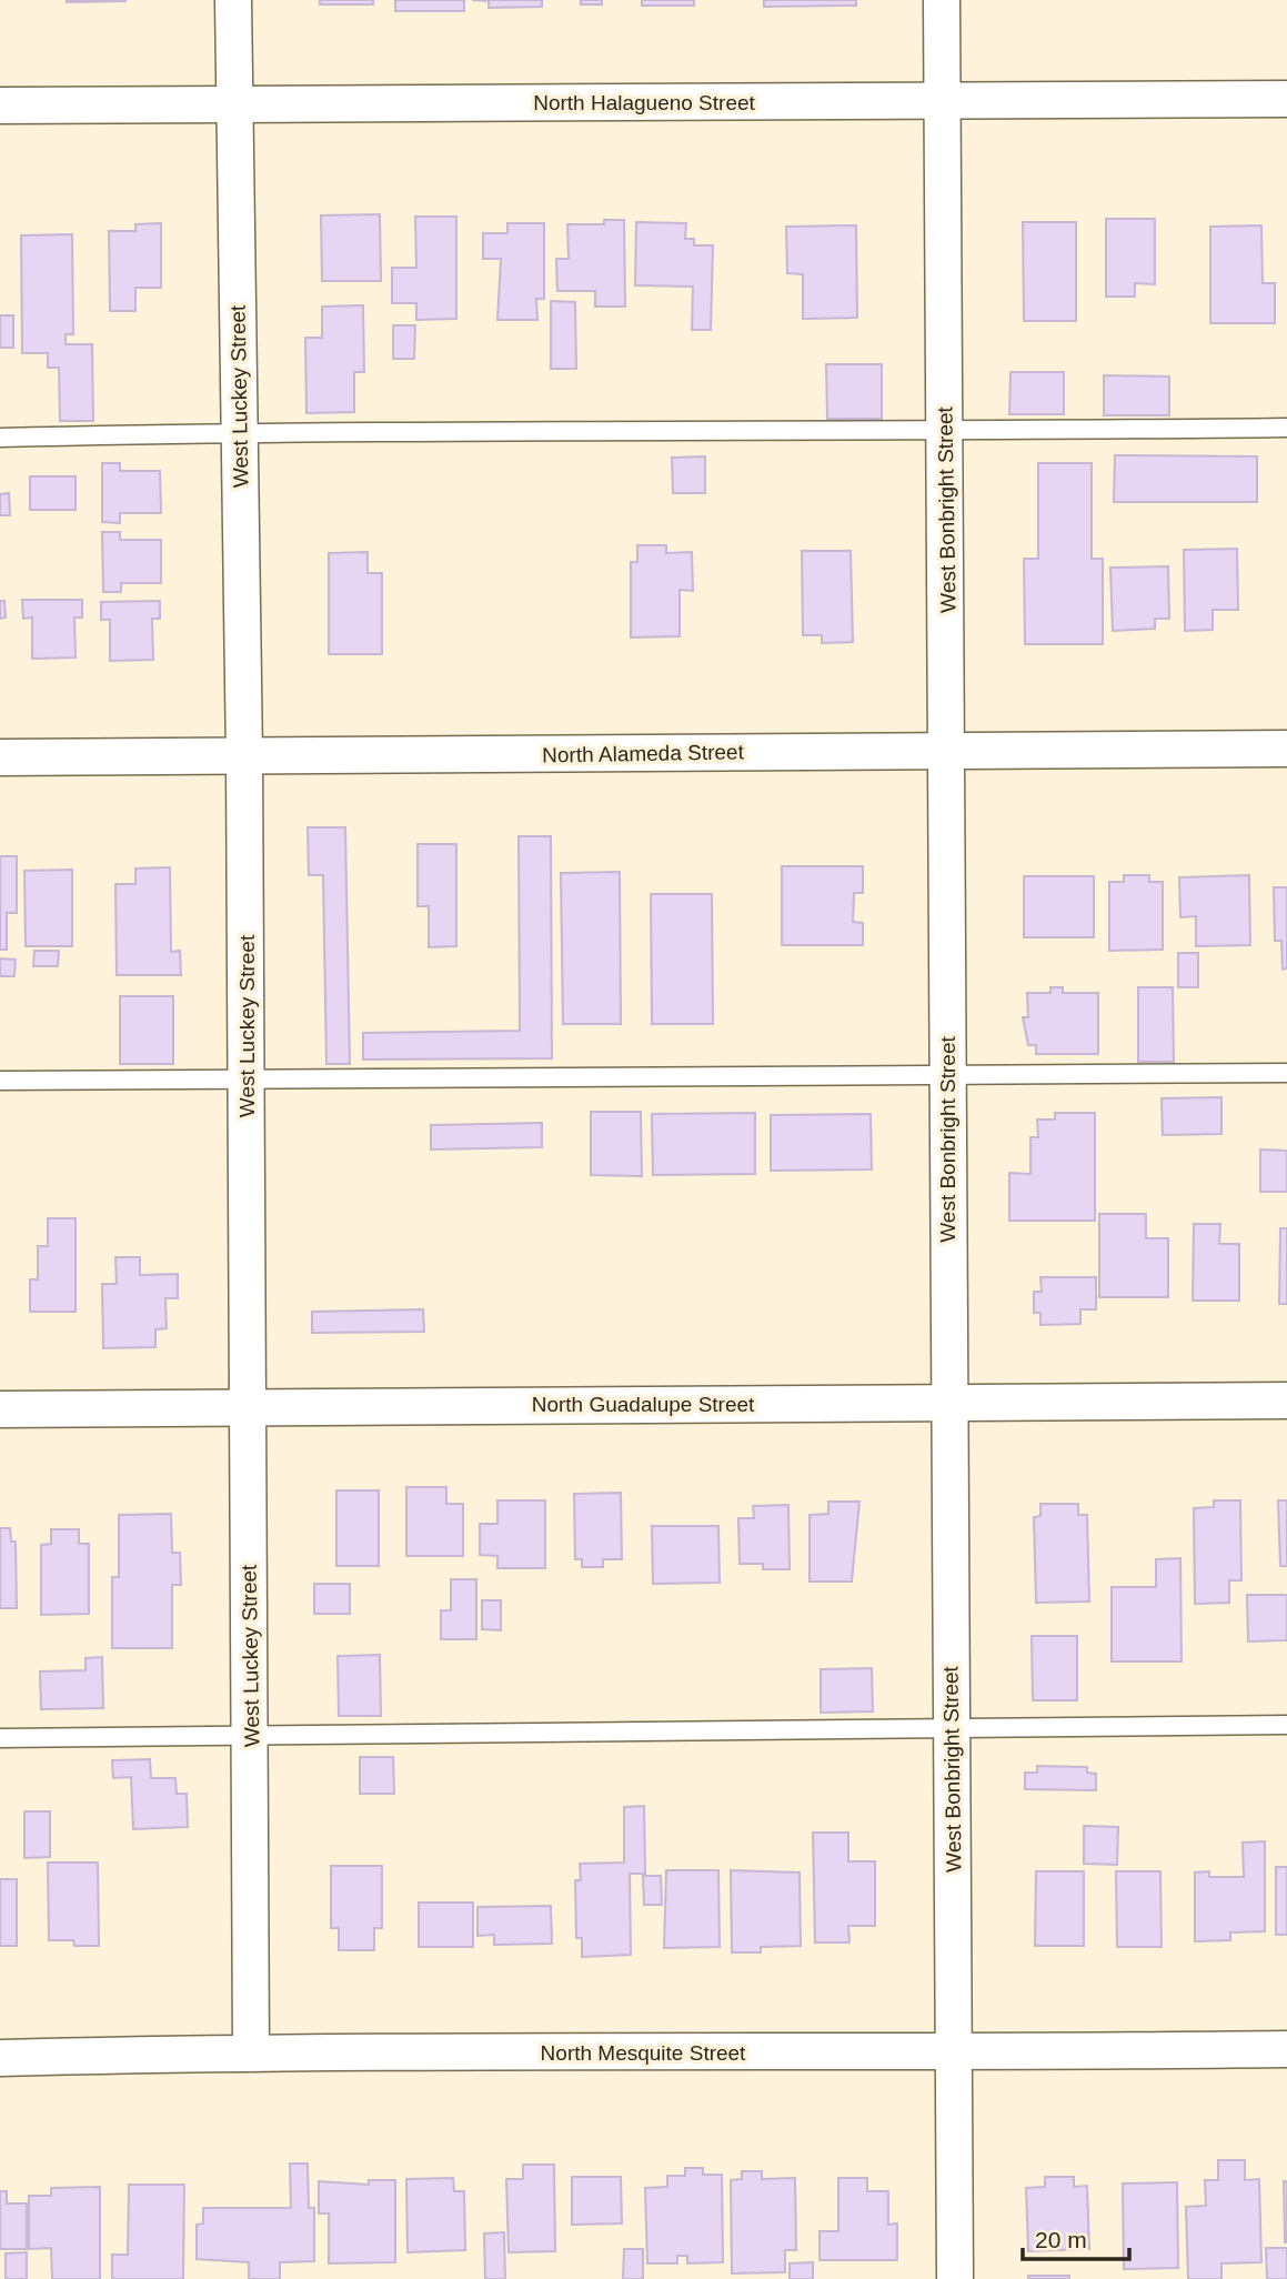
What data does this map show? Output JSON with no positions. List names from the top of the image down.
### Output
{
  "streets": {
    "street": [
      "North Halagueno Street",
      "West Luckey Street",
      "West Bonbright Street",
      "North Alameda Street",
      "North Guadalupe Street",
      "North Mesquite Street"
    ]
  },
  "crossings": [
    ["North Halagueno Street", "West Luckey Street"],
    ["North Halagueno Street", "West Bonbright Street"],
    ["West Luckey Street", "North Alameda Street"],
    ["West Luckey Street", "North Guadalupe Street"],
    ["West Luckey Street", "North Mesquite Street"],
    ["West Bonbright Street", "North Alameda Street"],
    ["West Bonbright Street", "North Guadalupe Street"],
    ["West Bonbright Street", "North Mesquite Street"]
  ],
  "scale_bar": "20 m"
}
